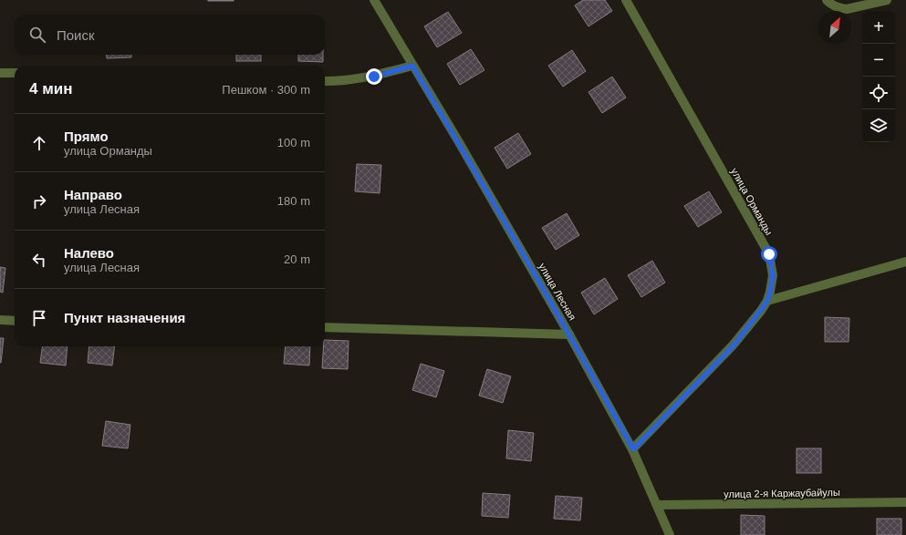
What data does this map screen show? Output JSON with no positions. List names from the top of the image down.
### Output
{
  "streets": {
    "street": ["улица Орманды", "улица Лесная", "улица 2-я Каржаубайулы"]
  },
  "crossings": [
    ["улица Орманды", "улица Лесная"],
    ["улица Лесная", "улица 2-я Каржаубайулы"]
  ],
  "north": "top right",
  "page": {
    "map_buttons": ["+", "−"],
    "search": "Поиск",
    "heading": ["4 мин", "Пешком · 300 m"],
    "list": [
      ["Прямо", "улица Орманды", "100 m"],
      ["Направо", "улица Лесная", "180 m"],
      ["Налево", "улица Лесная", "20 m"],
      "Пункт назначения"
    ]
  }
}
